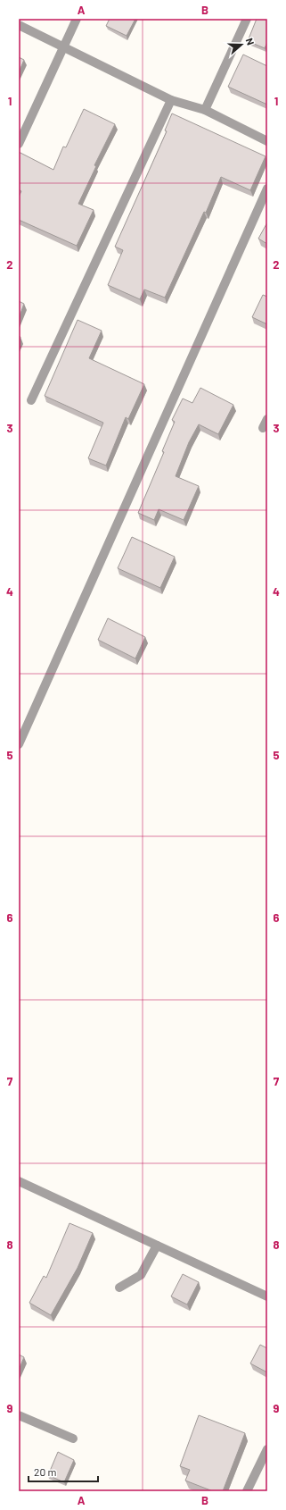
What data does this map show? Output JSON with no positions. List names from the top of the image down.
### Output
{
  "scale_bar": "20 m",
  "north": "right",
  "grid": {
    "columns": ["A", "B"],
    "rows": [
      "1",
      "2",
      "3",
      "4",
      "5",
      "6",
      "7",
      "8",
      "9"
    ]
  }
}
